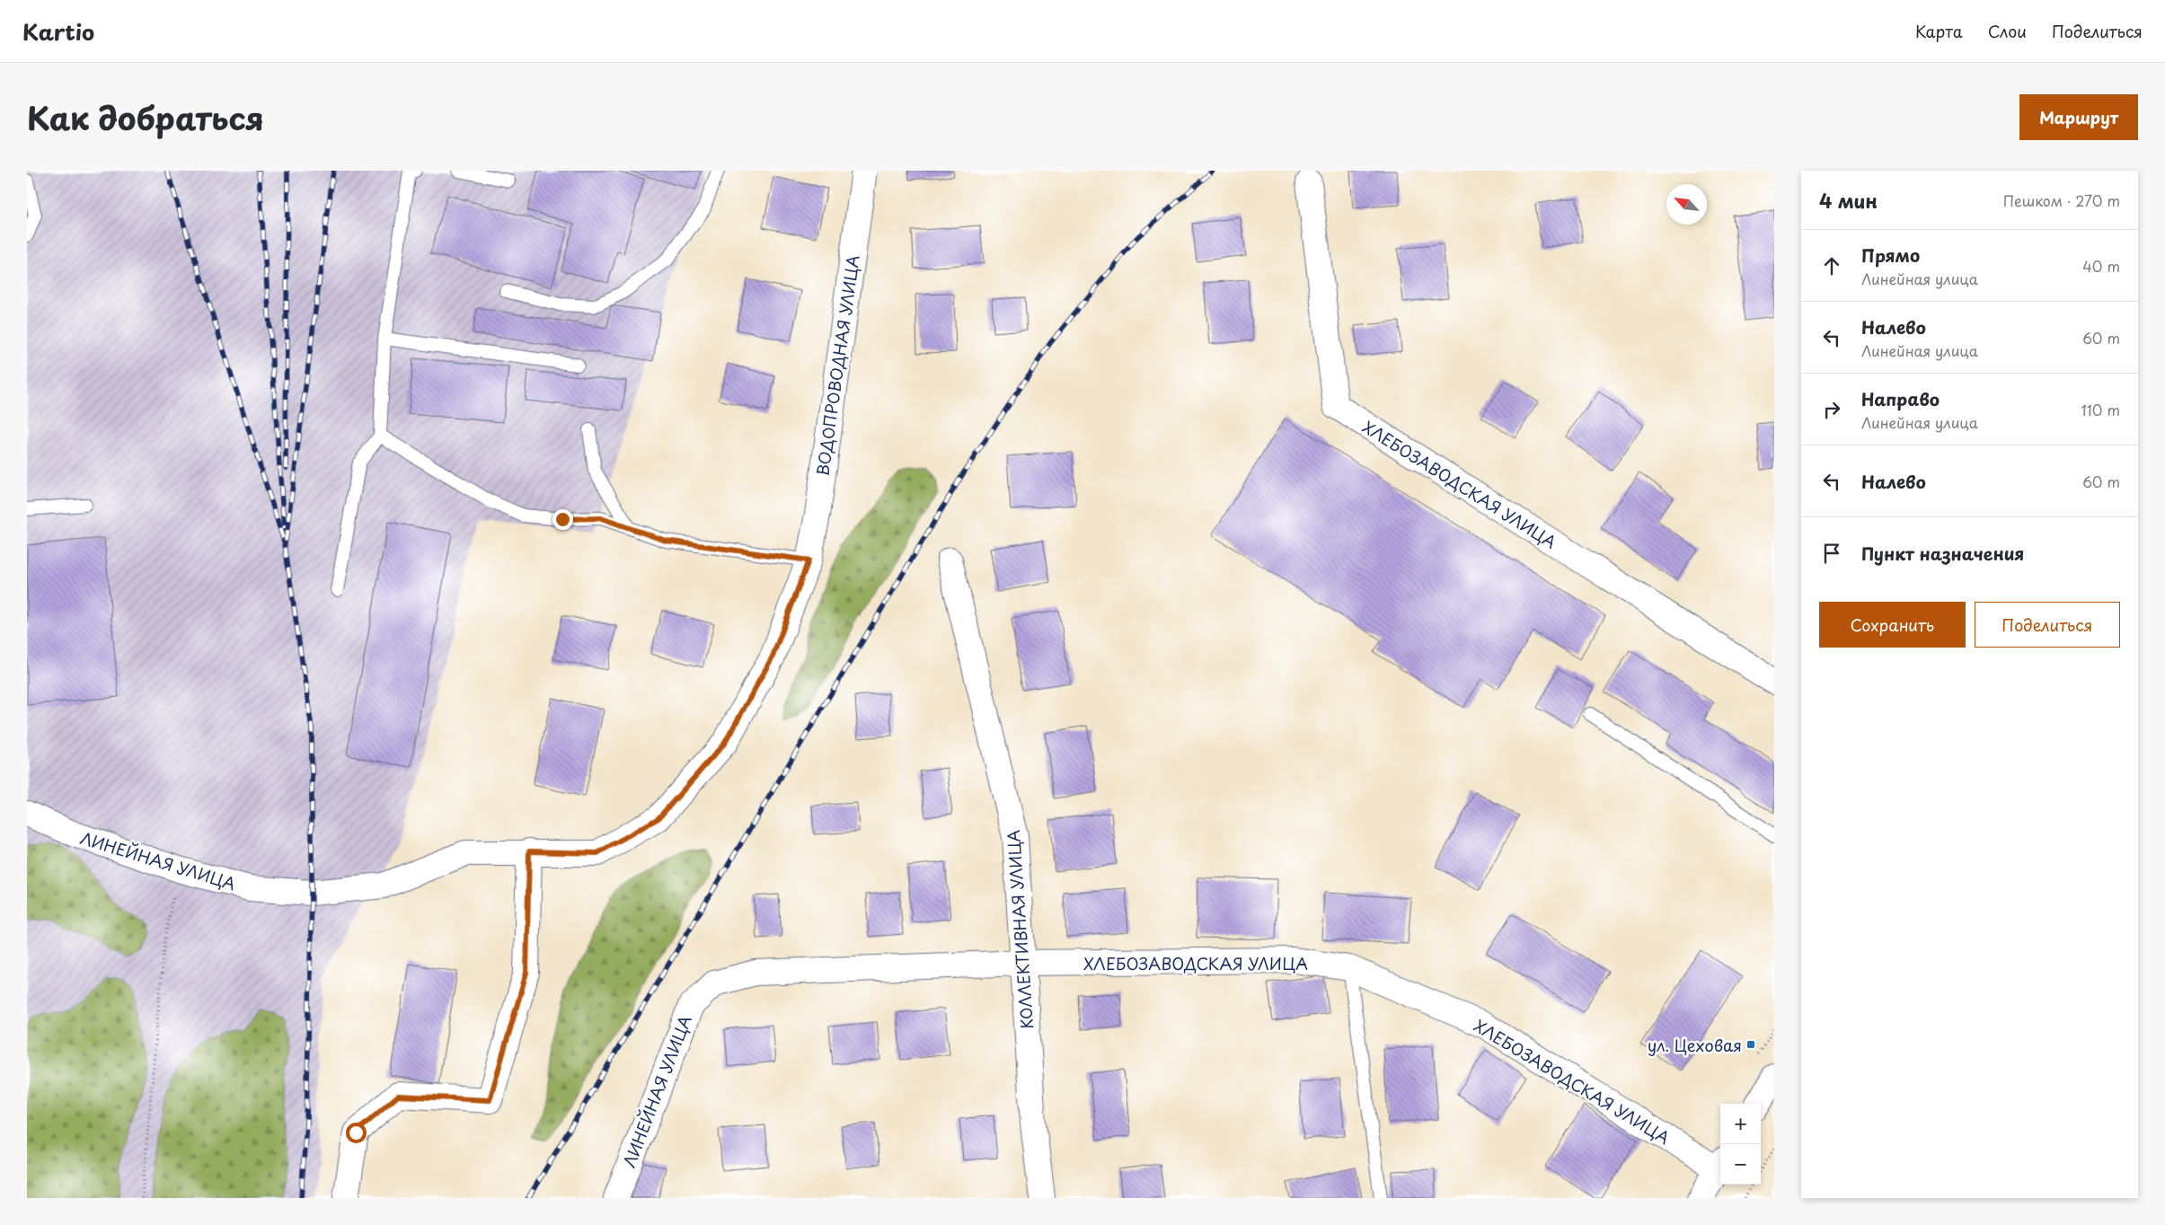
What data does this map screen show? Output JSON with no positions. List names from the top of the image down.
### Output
{
  "streets": {
    "street": [
      "ВОДОПРОВОДНАЯ УЛИЦА",
      "ХЛЕБОЗАВОДСКАЯ УЛИЦА",
      "ЛИНЕЙНАЯ УЛИЦА",
      "КОЛЛЕКТИВНАЯ УЛИЦА"
    ]
  },
  "crossings": [
    ["ВОДОПРОВОДНАЯ УЛИЦА", "ЛИНЕЙНАЯ УЛИЦА"],
    ["ХЛЕБОЗАВОДСКАЯ УЛИЦА", "ЛИНЕЙНАЯ УЛИЦА"],
    ["ХЛЕБОЗАВОДСКАЯ УЛИЦА", "КОЛЛЕКТИВНАЯ УЛИЦА"]
  ],
  "places": {
    "transit": ["ул. Цеховая"]
  },
  "north": "top left",
  "page": {
    "header": "Kartio",
    "nav": ["Карта", "Слои", "Поделиться"],
    "title": "Как добраться",
    "buttons": [
      "Маршрут",
      ["Сохранить", "Поделиться"]
    ],
    "heading": ["4 мин", "Пешком · 270 m"],
    "list": [
      ["Прямо", "Линейная улица", "40 m"],
      ["Налево", "Линейная улица", "60 m"],
      ["Направо", "Линейная улица", "110 m"],
      ["Налево", "60 m"],
      "Пункт назначения"
    ],
    "map_buttons": ["+", "−"]
  }
}
